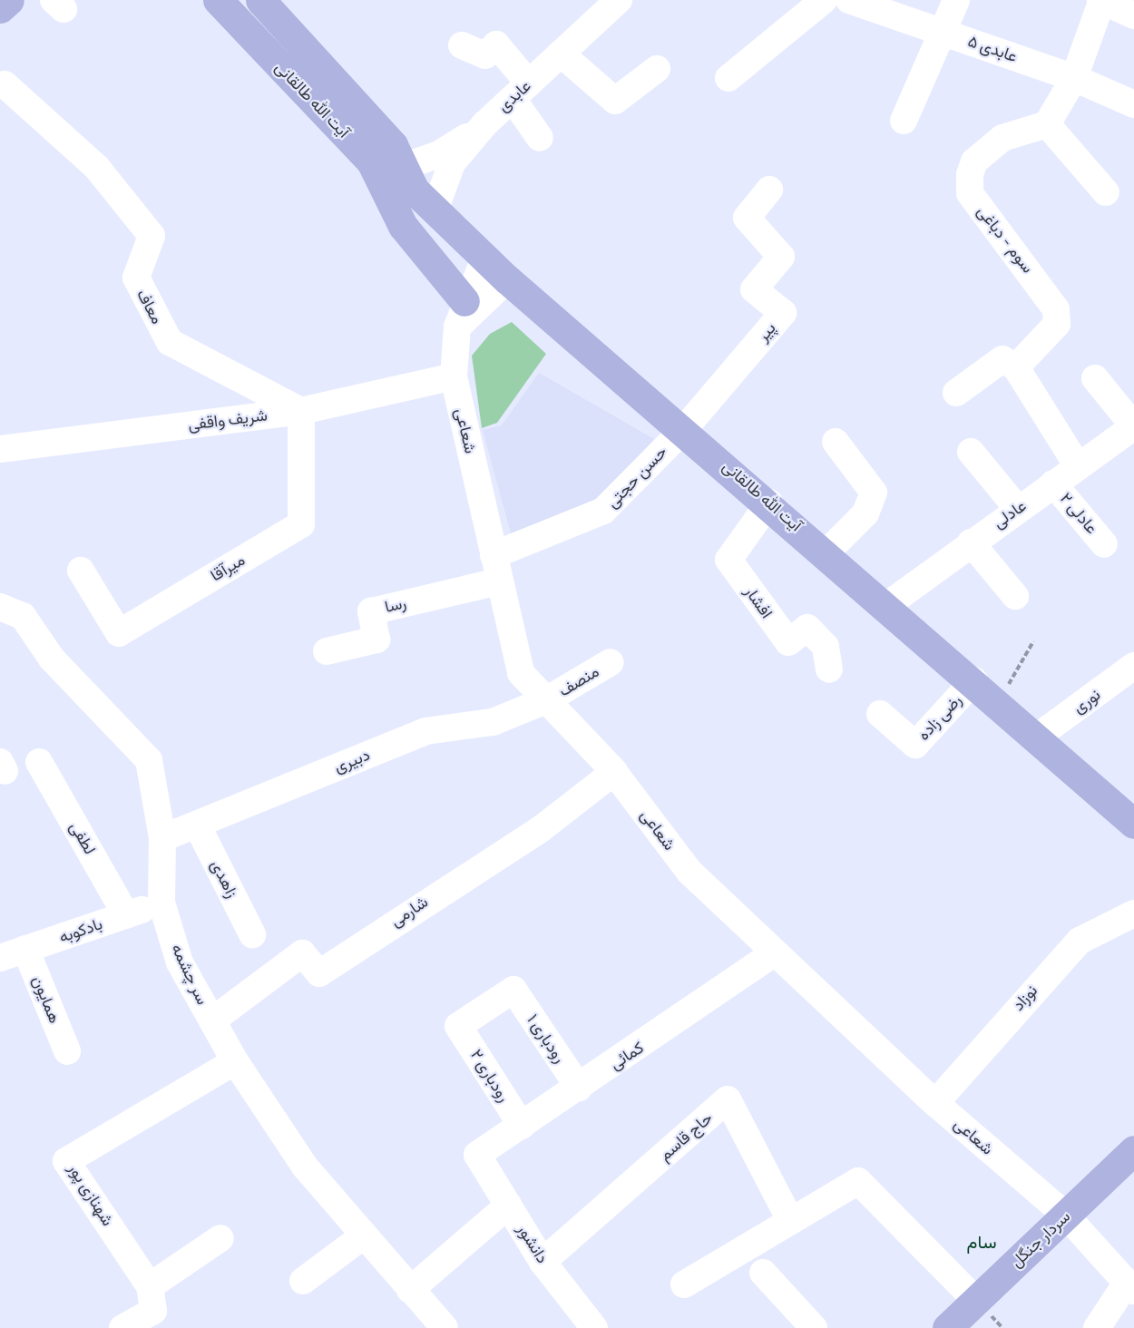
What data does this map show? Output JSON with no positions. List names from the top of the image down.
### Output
{
  "streets": {
    "main road": ["آیت الله طالقانی", "سردار جنگل"],
    "street": [
      "عابدی ۵",
      "عابدی",
      "سوم - دباغی",
      "معاف",
      "پیر",
      "شریف واقفی",
      "شعاعی",
      "حسن حجتی",
      "عادلی ۲",
      "عادلی",
      "میرآقا",
      "افشار",
      "رسا",
      "منصف",
      "نوری",
      "رضی زاده",
      "دبیری",
      "لطفی",
      "زاهدی",
      "شارمی",
      "بادکوبه",
      "سر چشمه",
      "نوزاد",
      "همایون",
      "رودباری ۱",
      "کمائی",
      "رودباری ۲",
      "حاج قاسم",
      "شهنازی پور",
      "دانشور"
    ]
  },
  "crossings": [
    ["عابدی", "آیت الله طالقانی"],
    ["آیت الله طالقانی", "پیر"],
    ["آیت الله طالقانی", "حسن حجتی"],
    ["آیت الله طالقانی", "عادلی"],
    ["آیت الله طالقانی", "افشار"],
    ["آیت الله طالقانی", "نوری"],
    ["آیت الله طالقانی", "رضی زاده"],
    ["معاف", "شریف واقفی"],
    ["معاف", "میرآقا"],
    ["پیر", "حسن حجتی"],
    ["شریف واقفی", "شعاعی"],
    ["شریف واقفی", "میرآقا"],
    ["شعاعی", "حسن حجتی"],
    ["شعاعی", "رسا"],
    ["شعاعی", "منصف"],
    ["شعاعی", "دبیری"],
    ["شعاعی", "شارمی"],
    ["شعاعی", "نوزاد"],
    ["شعاعی", "کمائی"],
    ["شعاعی", "سردار جنگل"],
    ["حسن حجتی", "رسا"],
    ["عادلی ۲", "عادلی"],
    ["منصف", "دبیری"],
    ["دبیری", "زاهدی"],
    ["دبیری", "سر چشمه"],
    ["لطفی", "بادکوبه"],
    ["شارمی", "سر چشمه"],
    ["بادکوبه", "سر چشمه"],
    ["بادکوبه", "همایون"],
    ["سر چشمه", "شهنازی پور"],
    ["رودباری ۱", "کمائی"],
    ["رودباری ۱", "رودباری ۲"],
    ["کمائی", "رودباری ۲"],
    ["کمائی", "دانشور"],
    ["حاج قاسم", "دانشور"]
  ],
  "districts": ["سام"]
}
